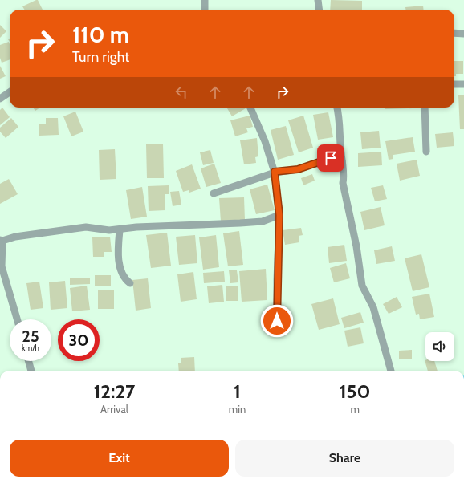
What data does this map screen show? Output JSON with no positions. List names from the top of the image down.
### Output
{
  "page": {
    "turn": ["110 m", "Turn right"],
    "speed": "25 km/h",
    "limit": "30",
    "eta": [
      "12:27",
      "Arrival",
      "1",
      "min",
      "150",
      "m"
    ],
    "buttons": ["Exit", "Share"]
  }
}
